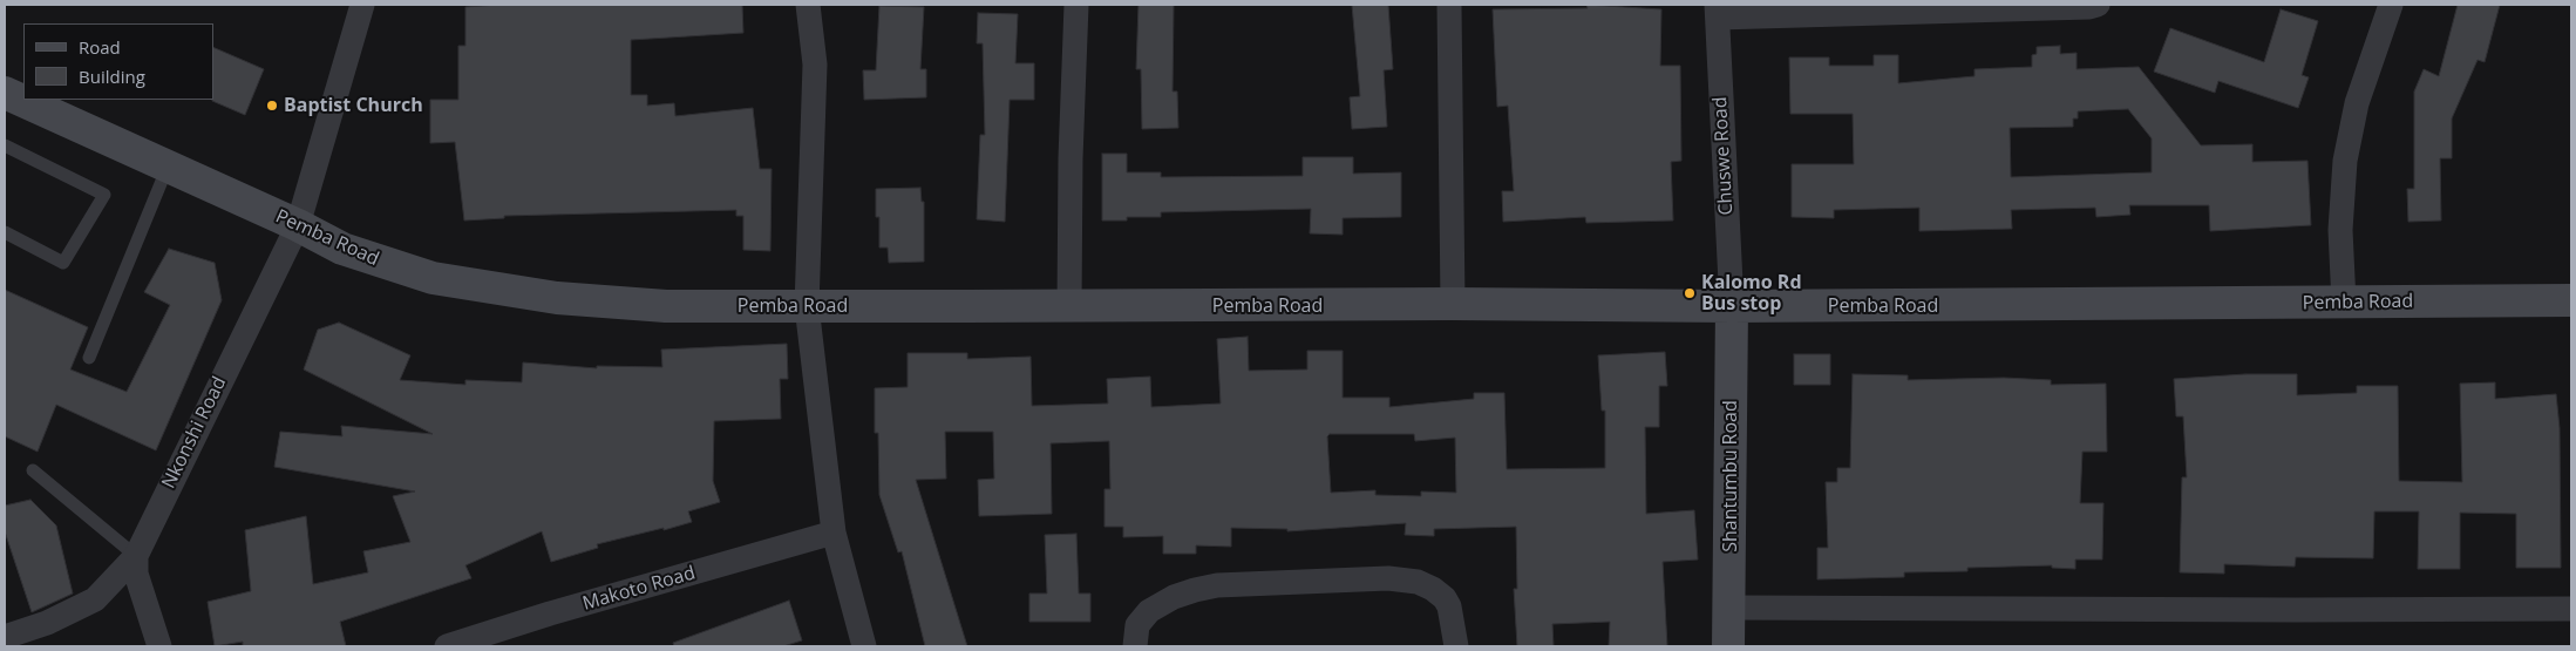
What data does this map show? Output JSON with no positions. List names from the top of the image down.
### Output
{
  "streets": {
    "street": [
      "Chuswe Road",
      "Pemba Road",
      "Nkonshi Road",
      "Shantumbu Road",
      "Makoto Road"
    ]
  },
  "crossings": [
    ["Chuswe Road", "Pemba Road"],
    ["Chuswe Road", "Shantumbu Road"],
    ["Pemba Road", "Nkonshi Road"],
    ["Pemba Road", "Shantumbu Road"]
  ],
  "places": ["Baptist Church", "Kalomo Rd Bus stop"],
  "legend": ["Road", "Building"]
}
